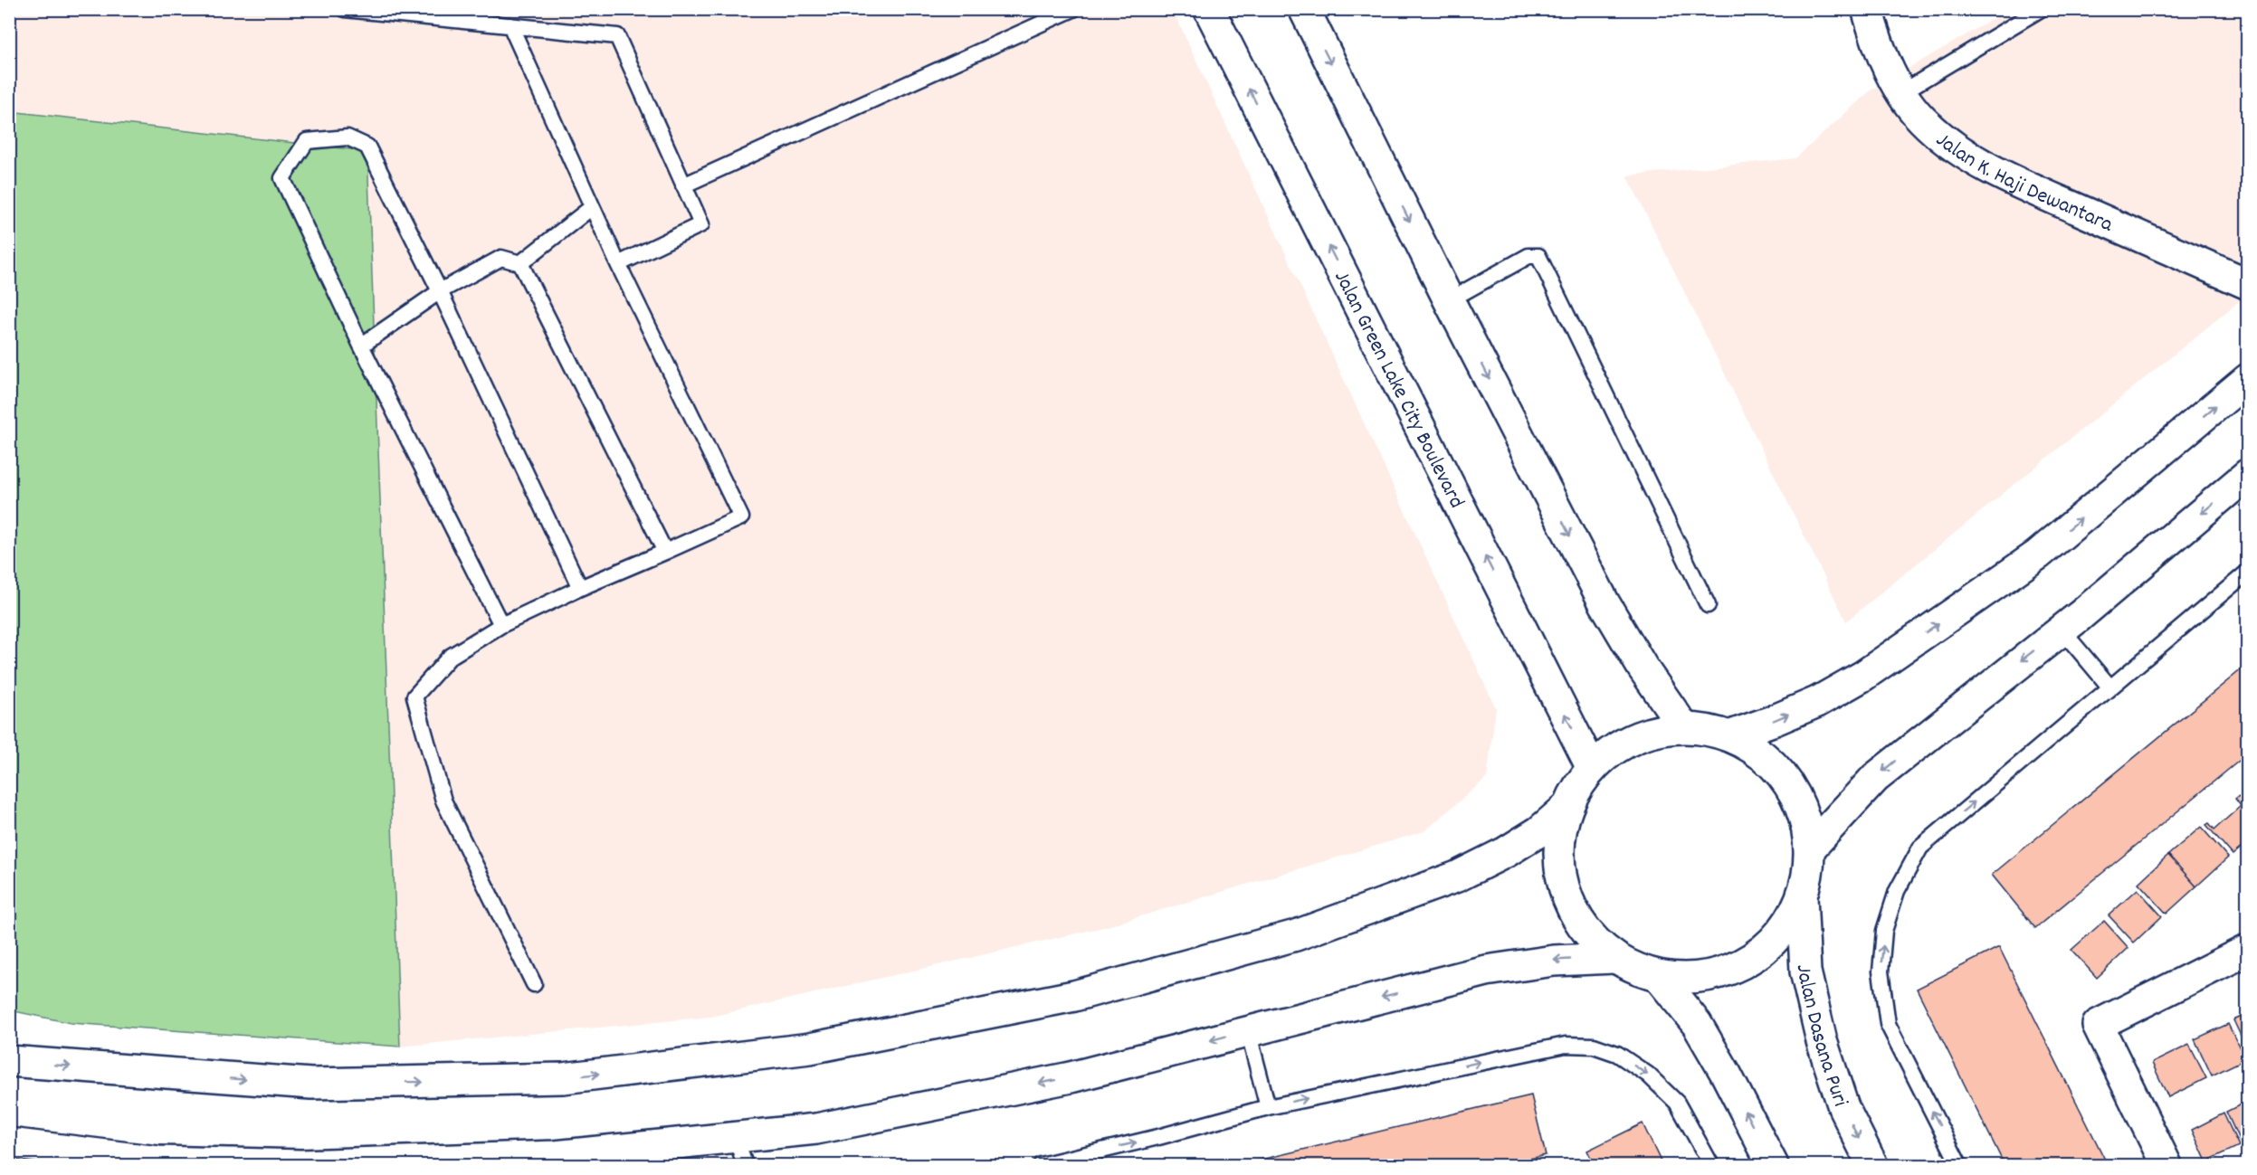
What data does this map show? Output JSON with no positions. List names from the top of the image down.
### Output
{
  "streets": {
    "main road": ["Jalan K. Haji Dewantara", "Jalan Green Lake City Boulevard", "Jalan Dasana Puri"]
  }
}
